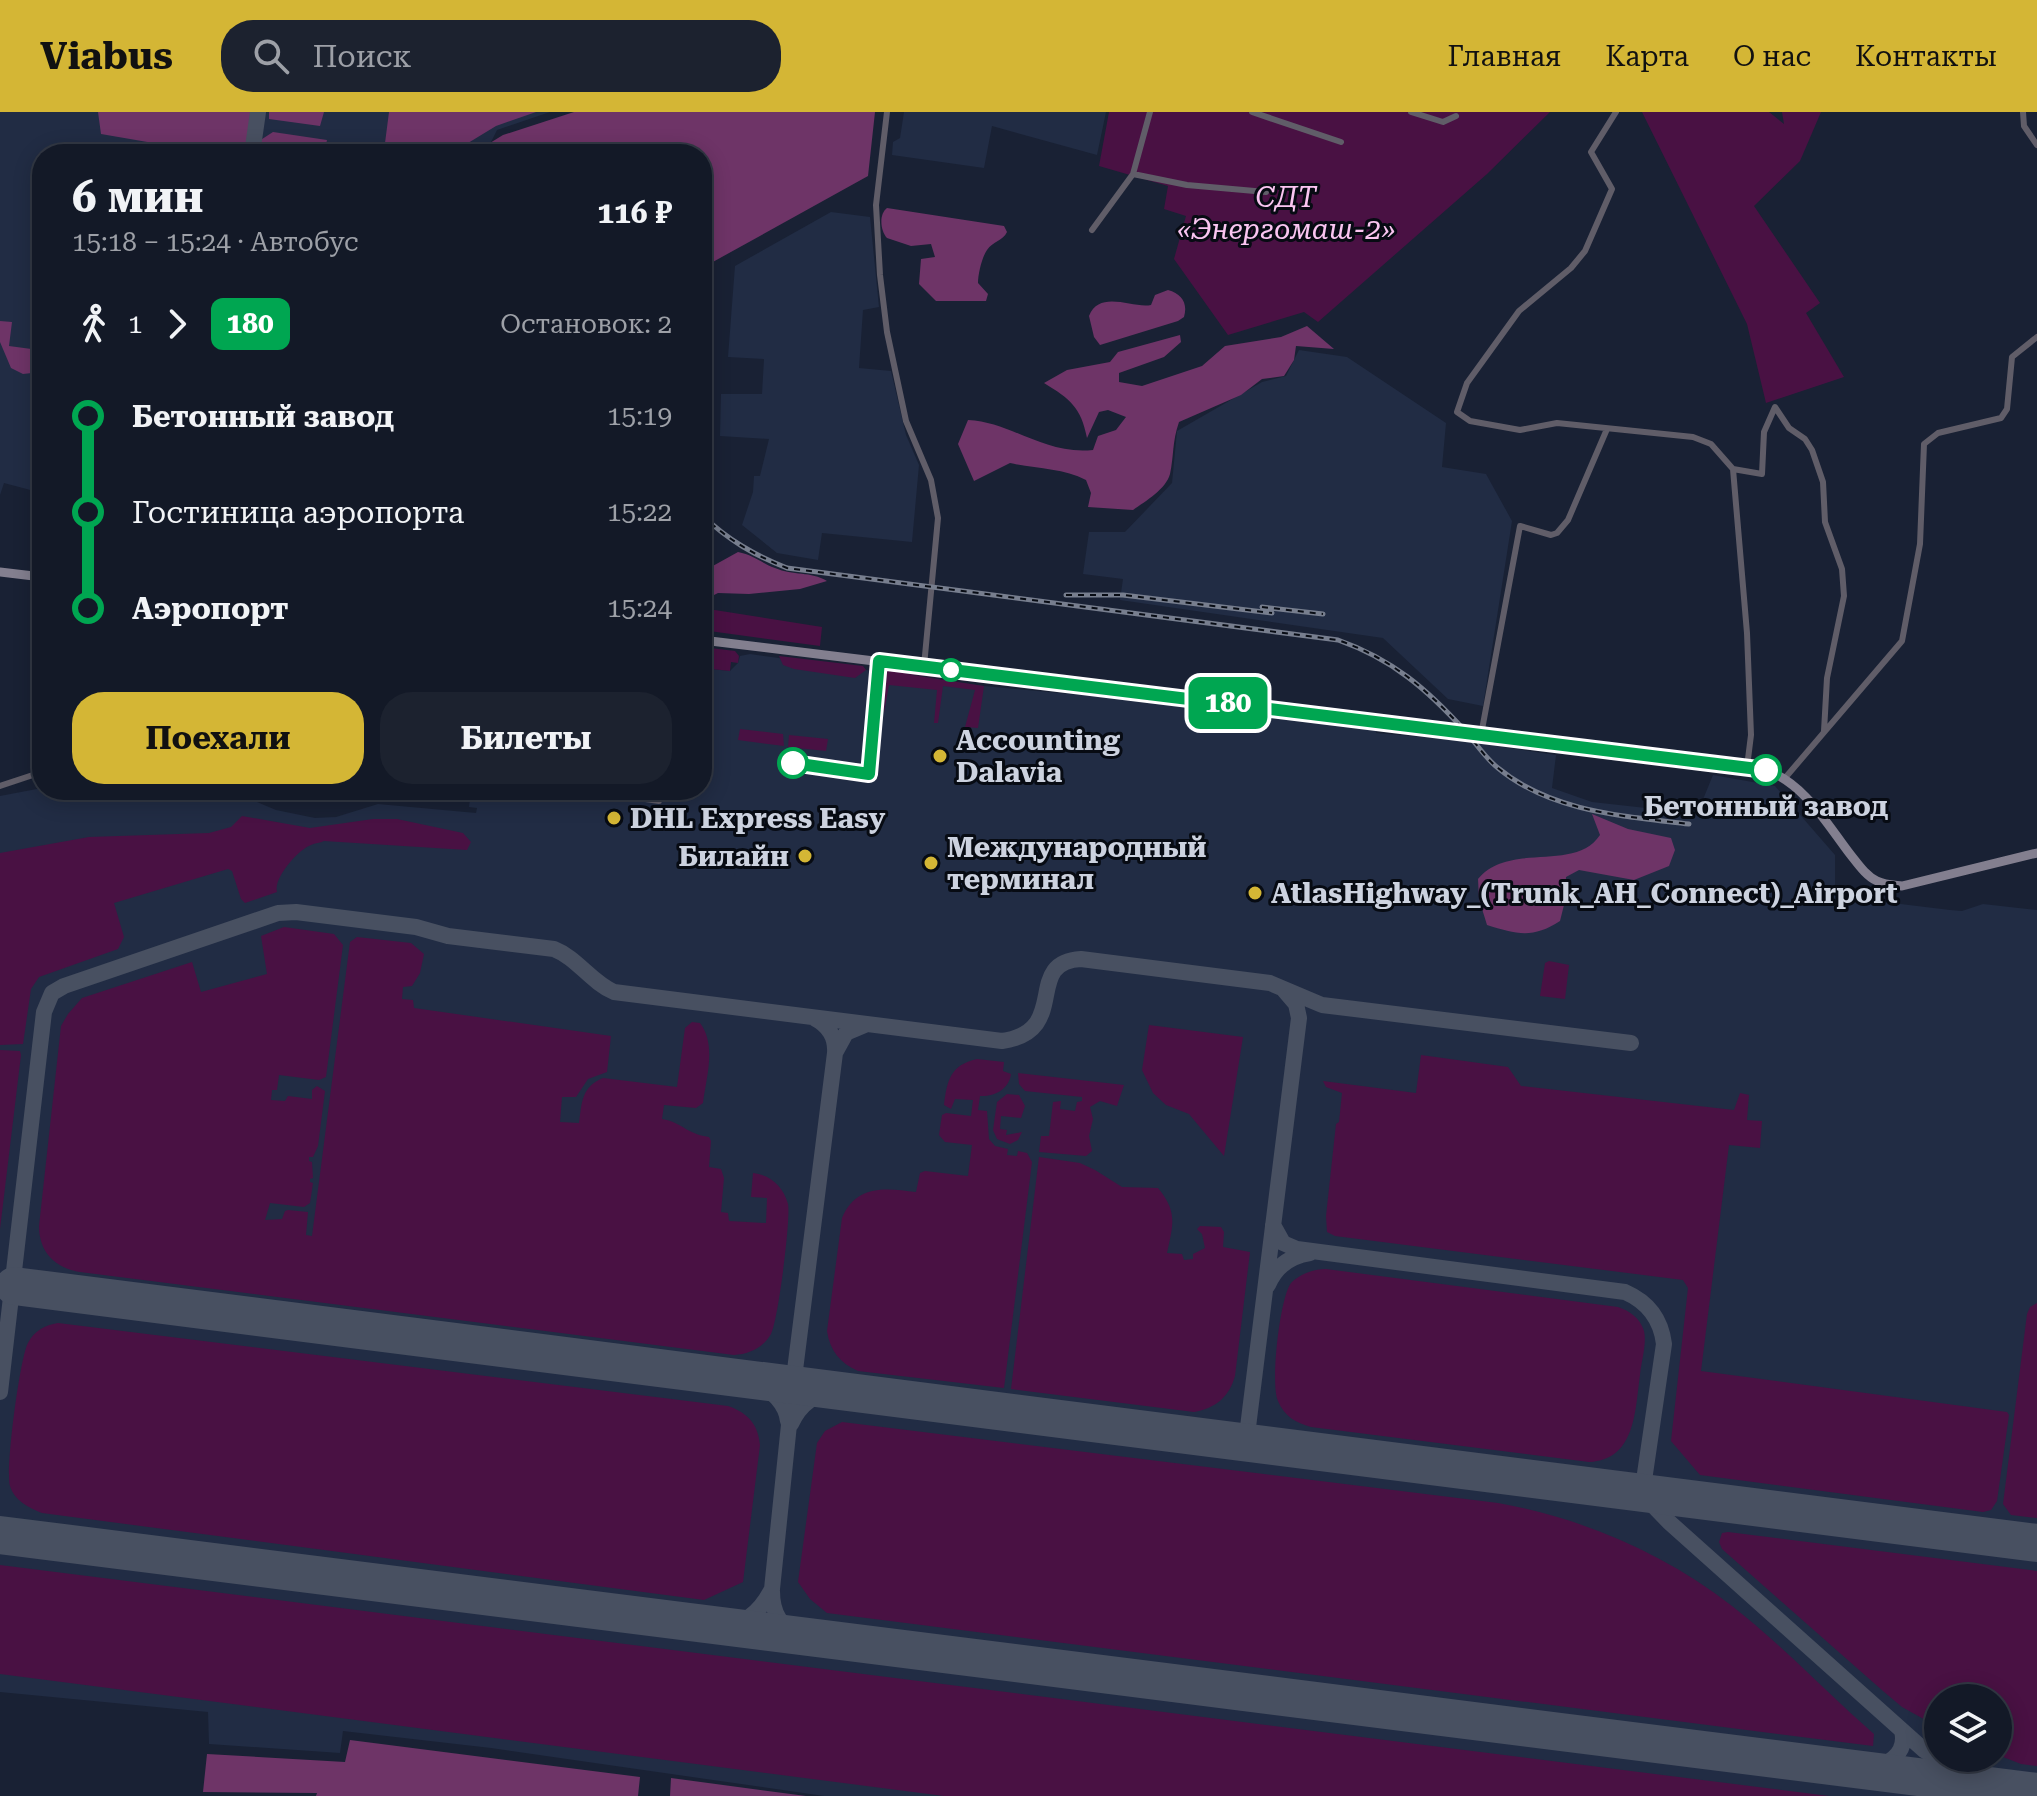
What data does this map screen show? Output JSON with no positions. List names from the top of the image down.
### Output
{
  "parks": ["СДТ «Энергомаш-2»"],
  "places": [
    "Accounting Dalavia",
    "Бетонный завод",
    "DHL Express Easy",
    "Билайн",
    "Международный терминал",
    "AtlasHighway_(Trunk_AH_Connect)_Airport"
  ],
  "lines": ["bus line 180"],
  "page": {
    "header": "Viabus",
    "search": "Поиск",
    "nav": [
      "Главная",
      "Карта",
      "О нас",
      "Контакты"
    ],
    "on_map": "180",
    "heading": ["6 мин", "15:18 – 15:24 · Автобус", "116 ₽"],
    "legs": ["1", "180", "Остановок: 2"],
    "list": [
      {
        "name": "Бетонный завод",
        "value": "15:19"
      },
      {
        "name": "Гостиница аэропорта",
        "value": "15:22"
      },
      {
        "name": "Аэропорт",
        "value": "15:24"
      }
    ],
    "buttons": ["Поехали", "Билеты"]
  }
}
